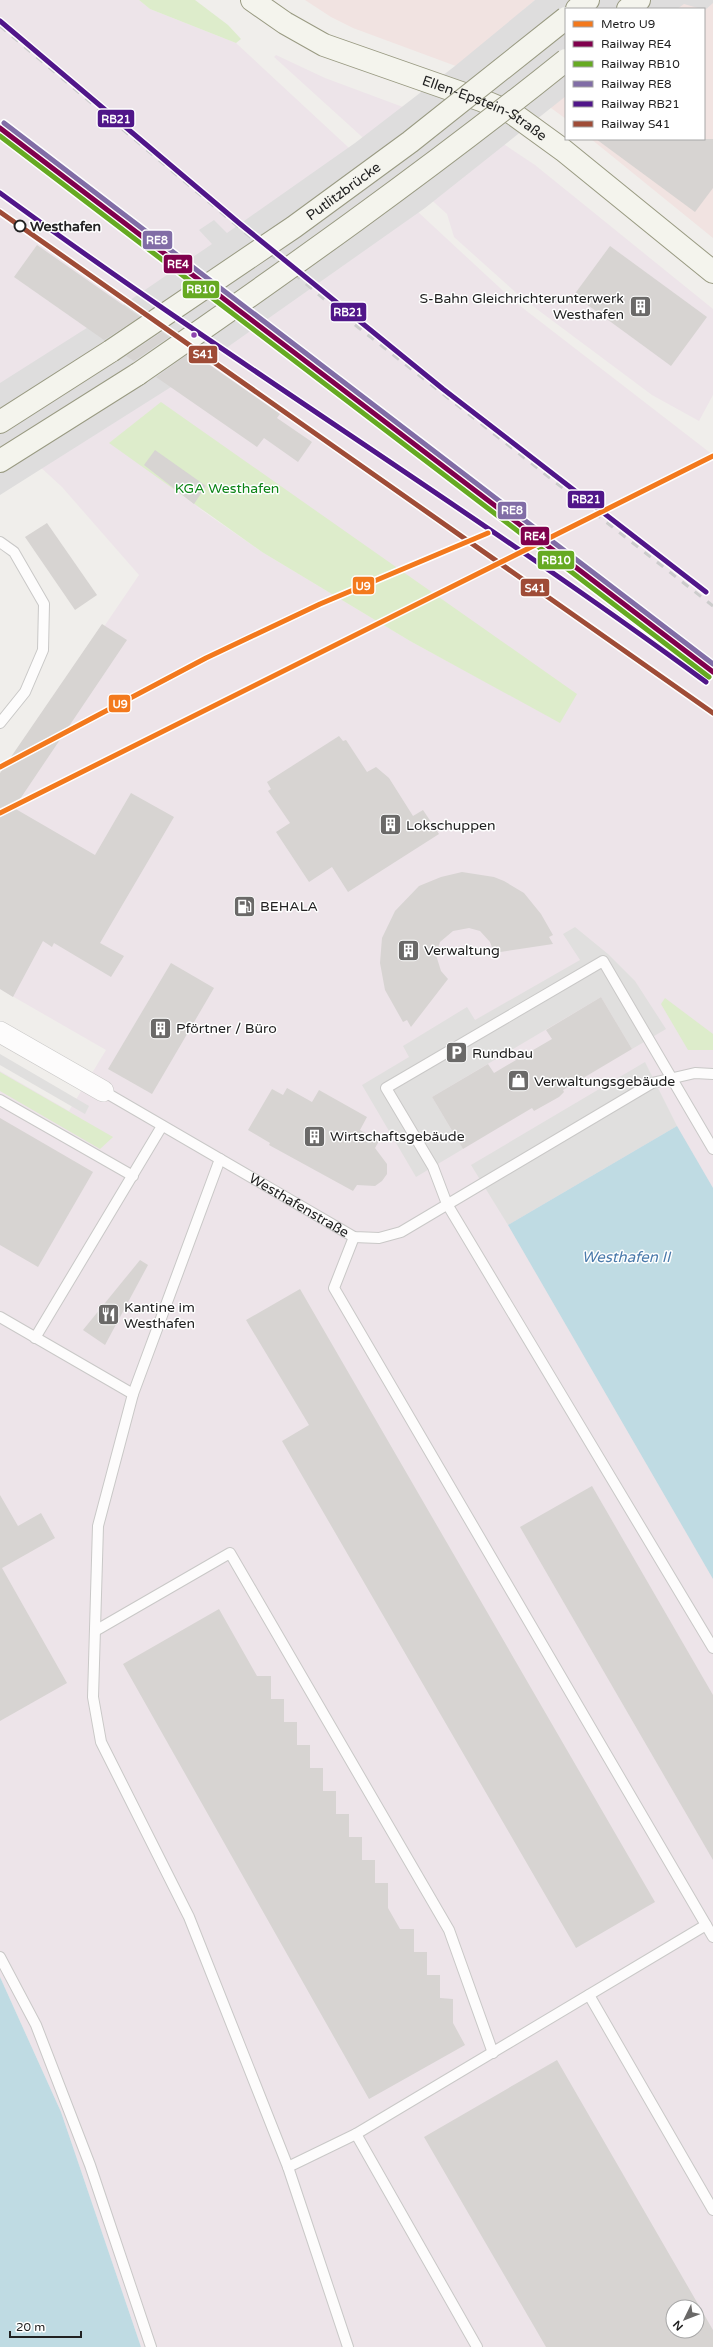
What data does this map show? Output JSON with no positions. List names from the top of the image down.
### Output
{
  "streets": {
    "main road": ["Ellen-Epstein-Straße", "Putlitzbrücke"],
    "street": ["Westhafenstraße"]
  },
  "water": ["Westhafen II"],
  "parks": ["KGA Westhafen"],
  "places": {
    "other": ["Westhafen"],
    "building": [
      "S-Bahn Gleichrichterunterwerk Westhafen",
      "Lokschuppen",
      "Verwaltung",
      "Pförtner / Büro",
      "Wirtschaftsgebäude"
    ],
    "fuel station": ["BEHALA"],
    "parking": ["Rundbau"],
    "shop": ["Verwaltungsgebäude"],
    "restaurant": ["Kantine im Westhafen"]
  },
  "lines": [
    "rail line RB21",
    "rail line RE8",
    "rail line RE4",
    "rail line RB10",
    "rail line S41",
    "metro line U9"
  ],
  "legend": [
    "Metro U9",
    "Railway RE4",
    "Railway RB10",
    "Railway RE8",
    "Railway RB21",
    "Railway S41"
  ],
  "scale_bar": "20 m",
  "north": "bottom left"
}
